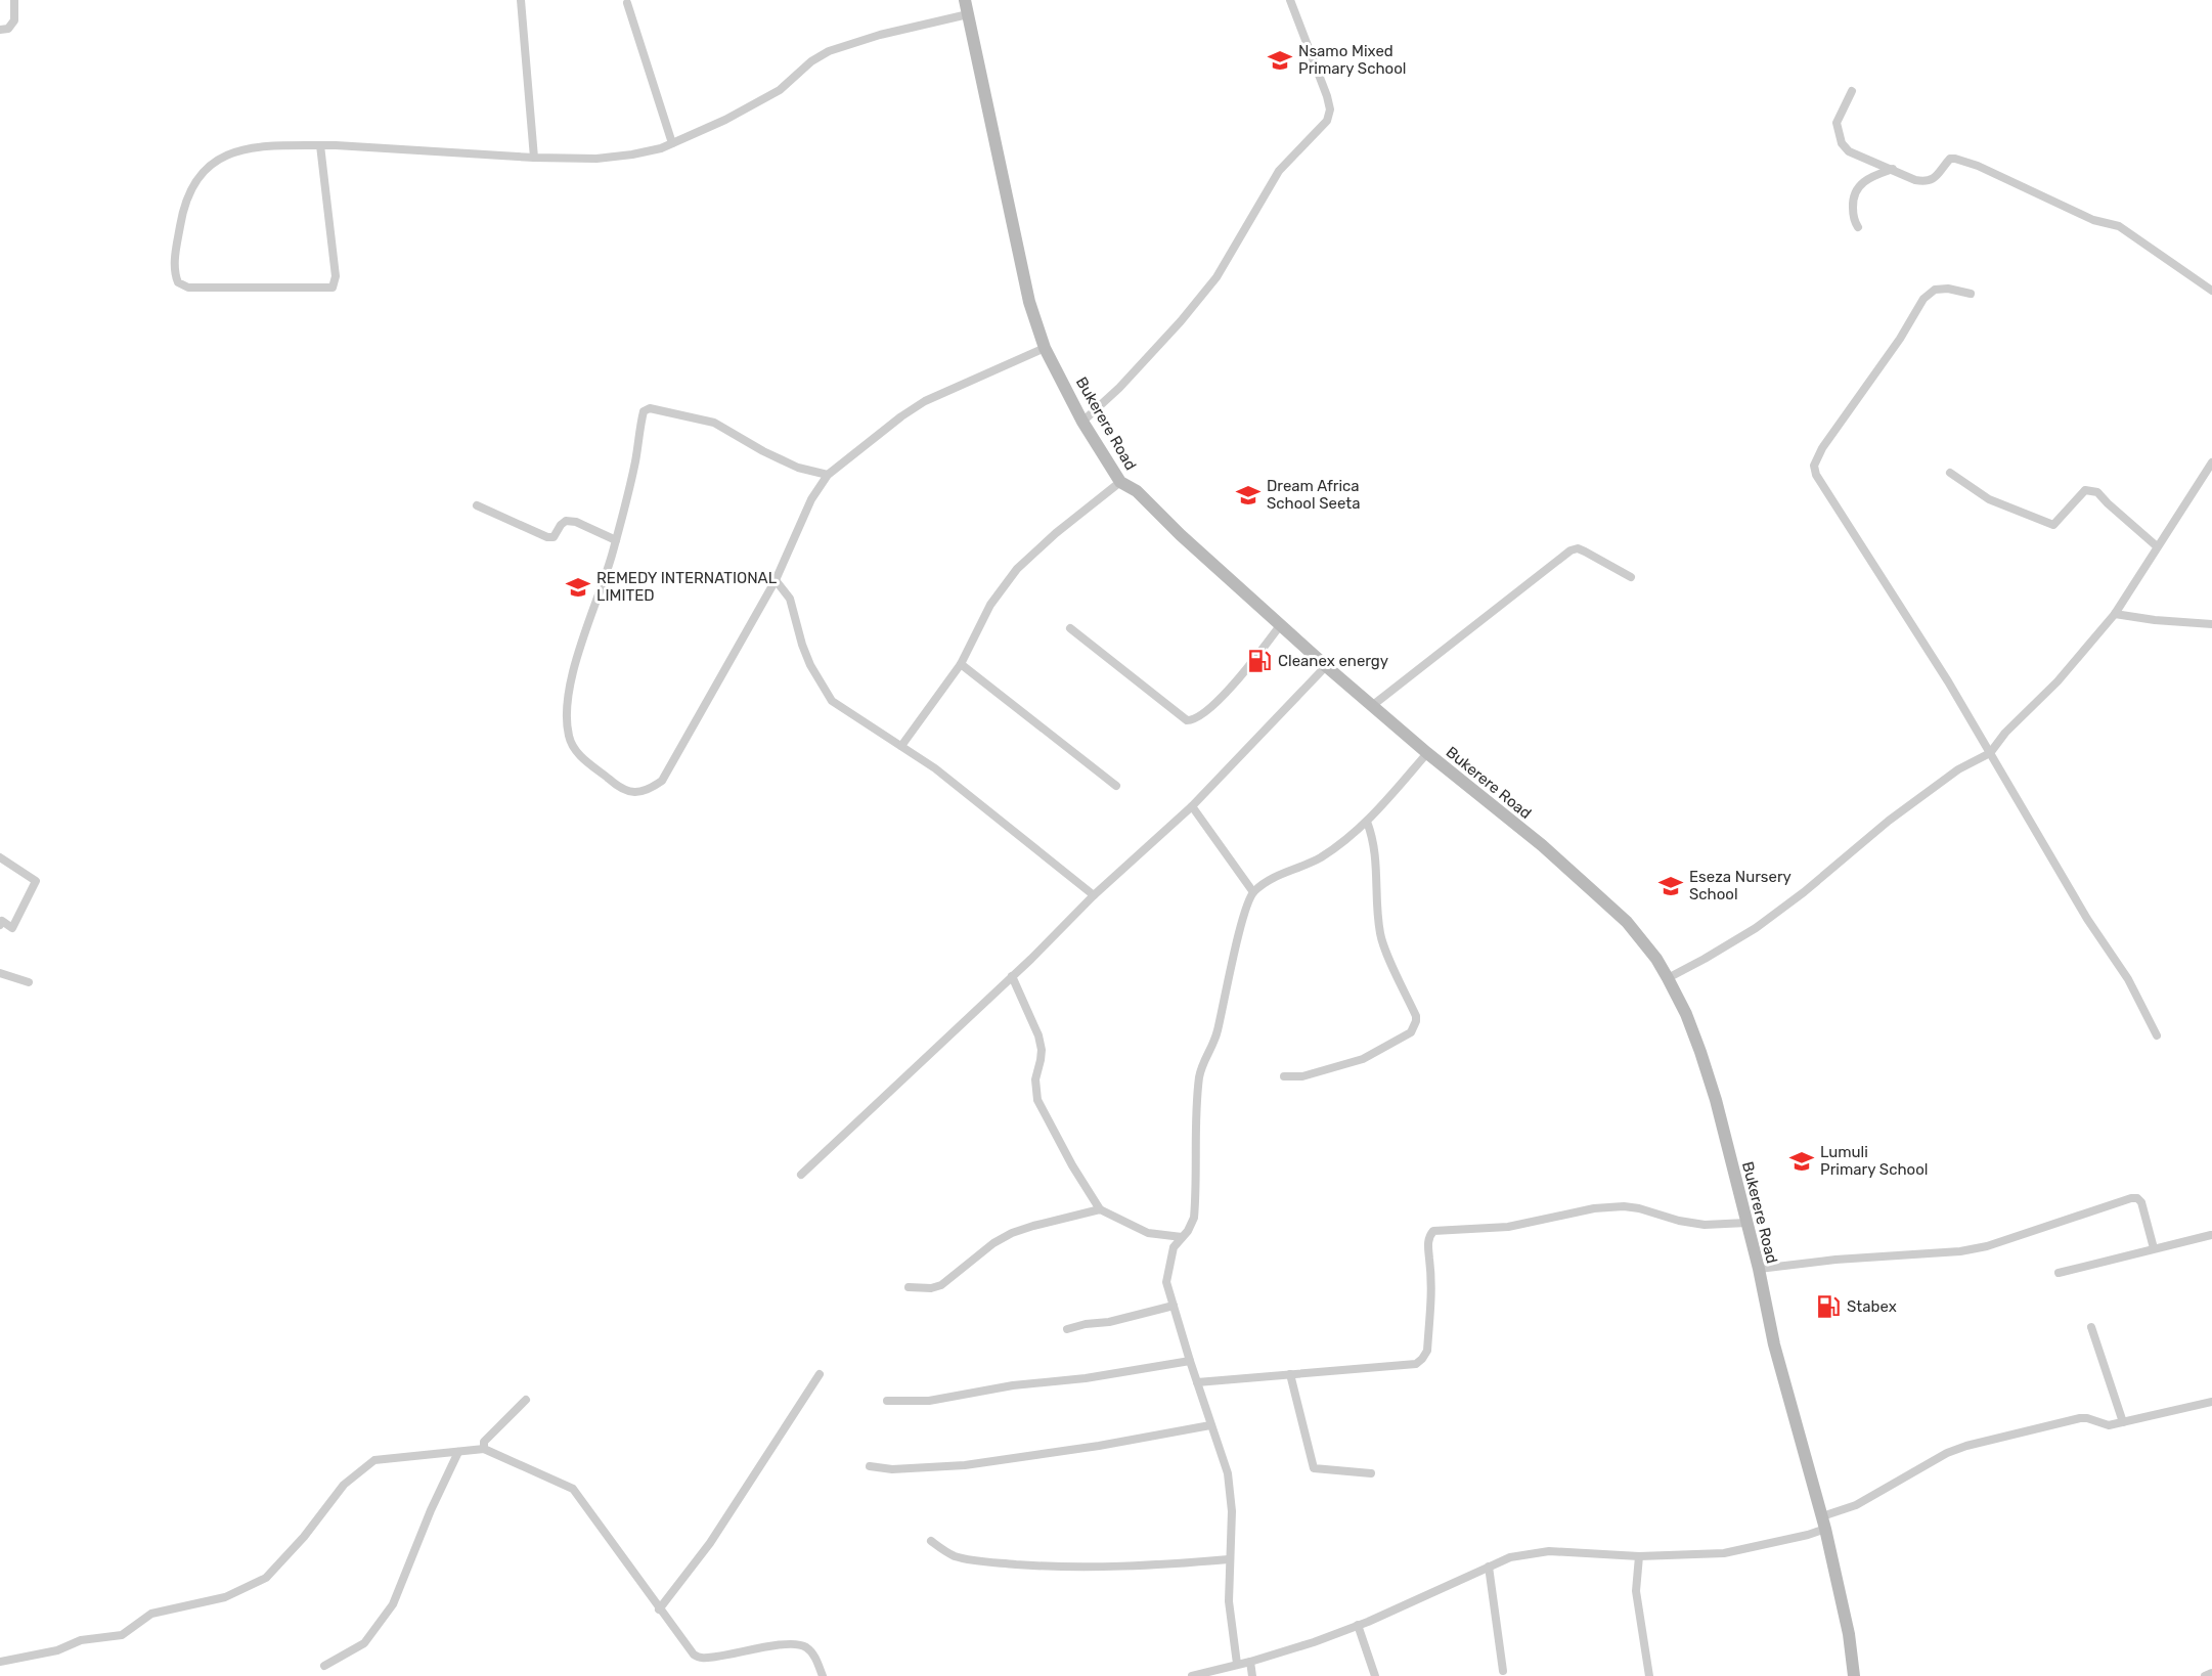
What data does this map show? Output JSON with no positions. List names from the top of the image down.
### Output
{
  "streets": {
    "main road": ["Bukerere Road"]
  },
  "places": {
    "school or university": [
      "Nsamo Mixed Primary School",
      "Dream Africa School Seeta",
      "REMEDY INTERNATIONAL LIMITED",
      "Eseza Nursery School",
      "Lumuli Primary School"
    ],
    "fuel station": ["Cleanex energy", "Stabex"]
  }
}
